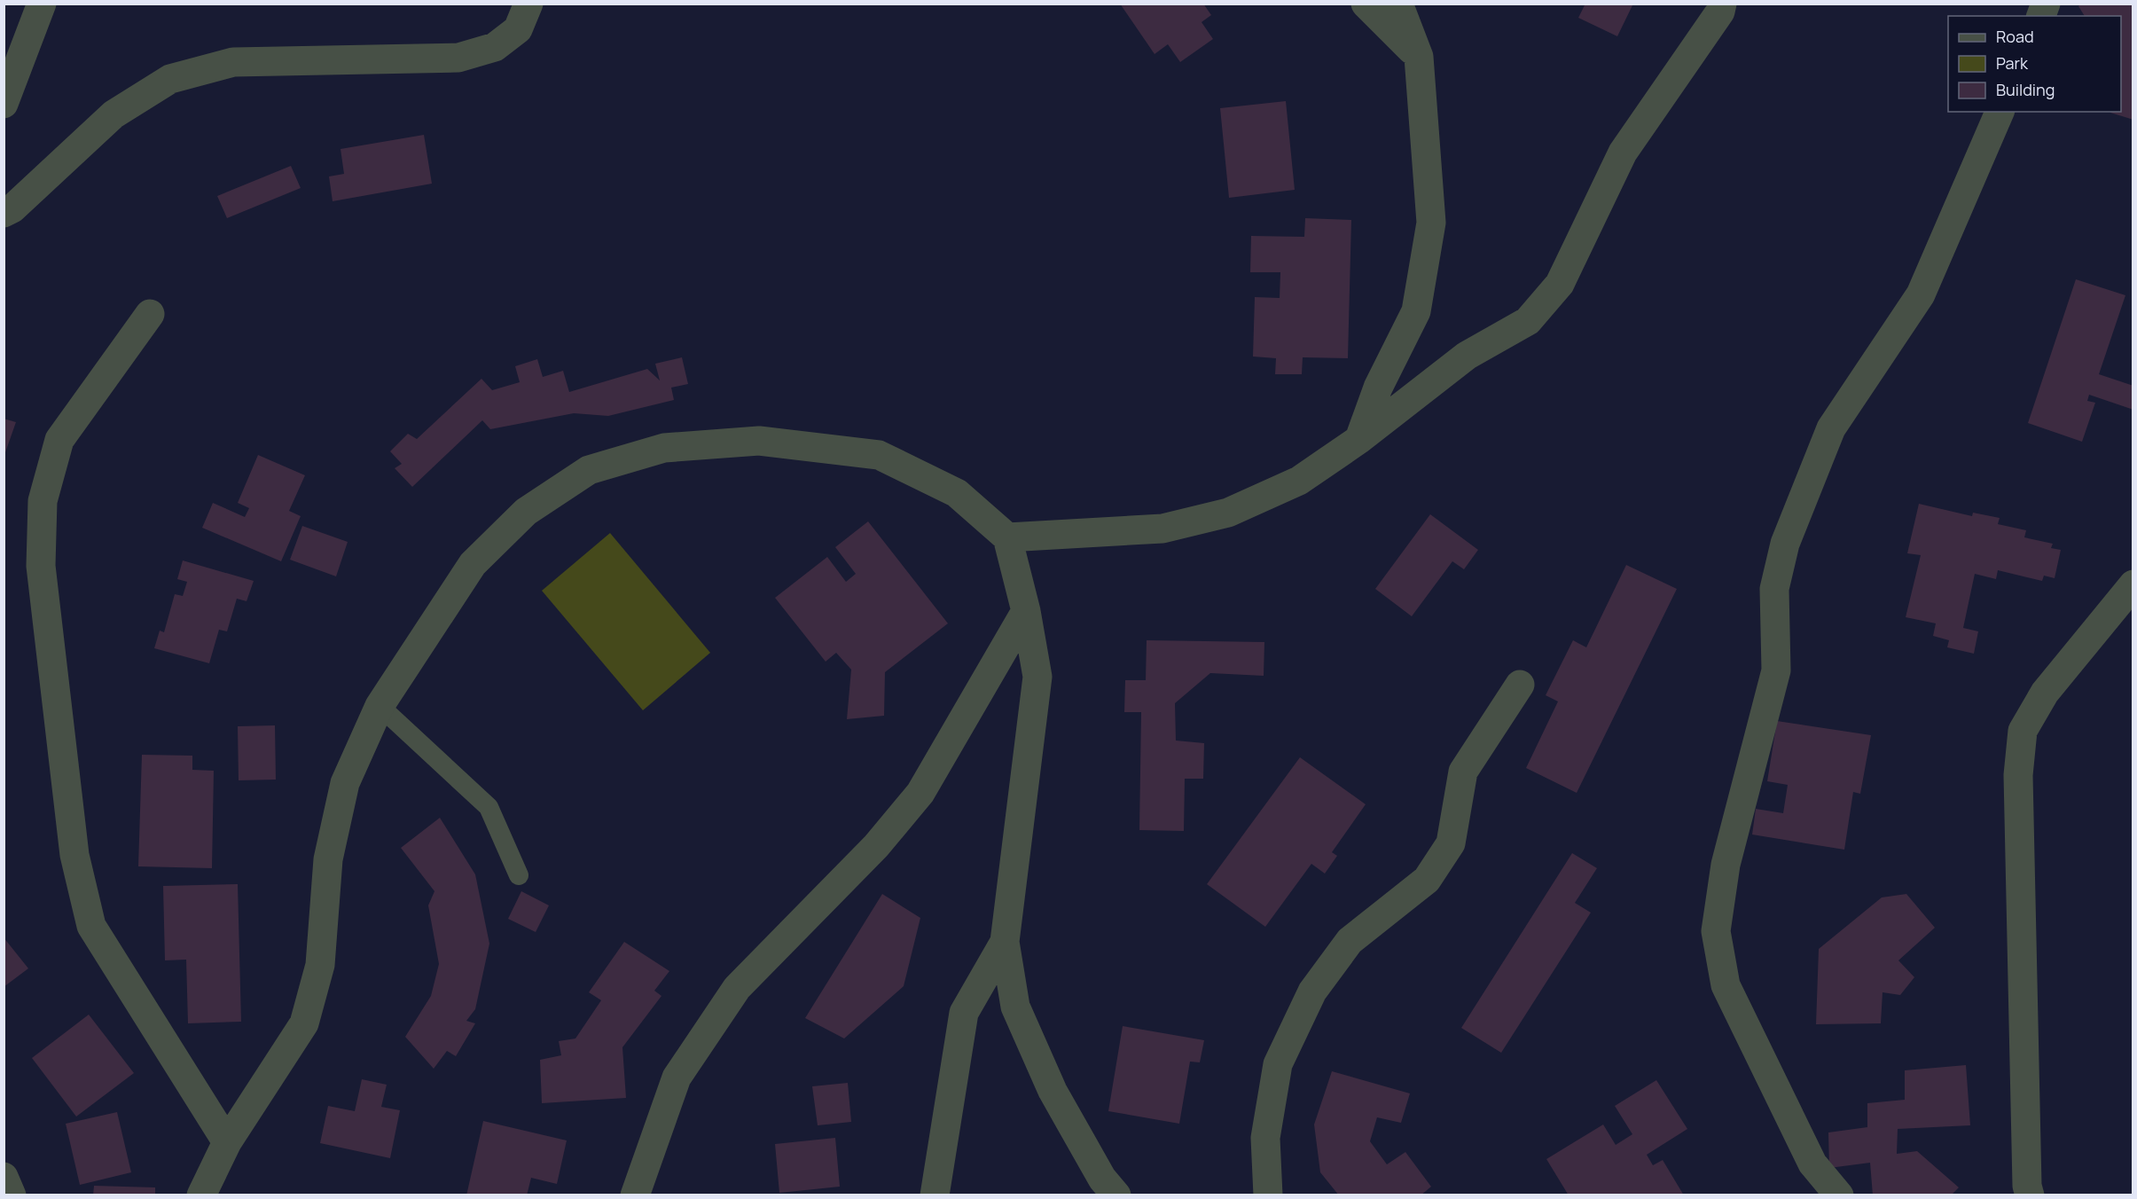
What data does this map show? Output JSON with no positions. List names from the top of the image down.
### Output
{
  "legend": ["Road", "Park", "Building"]
}
